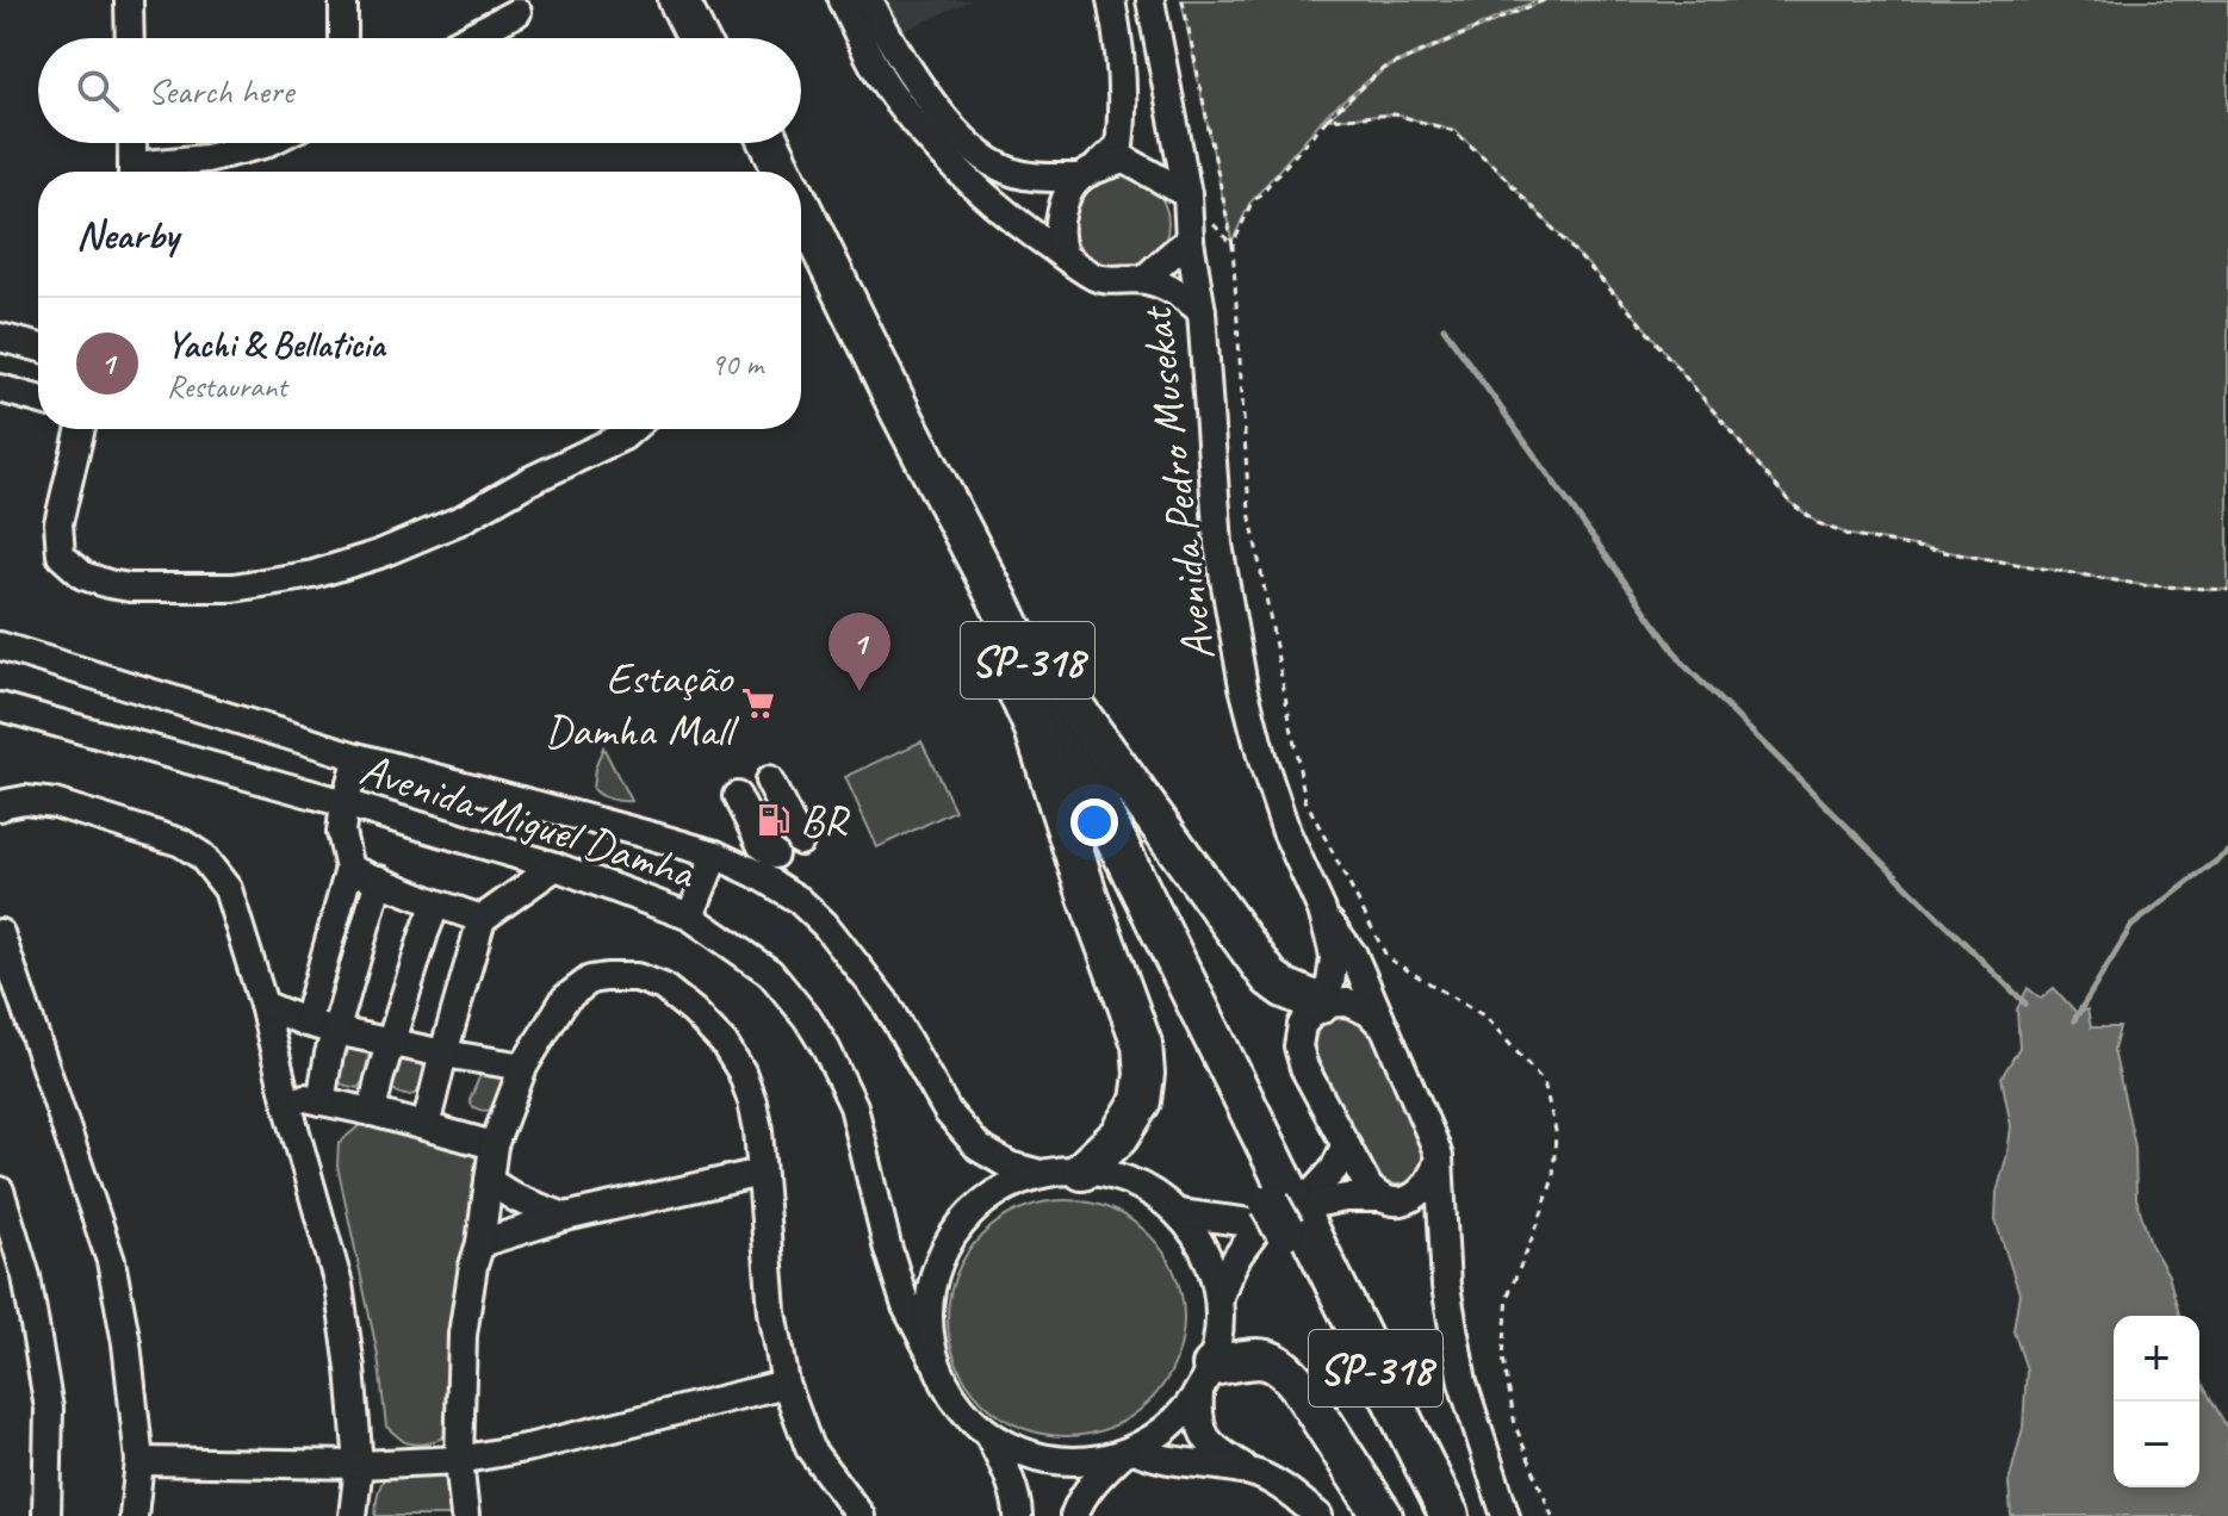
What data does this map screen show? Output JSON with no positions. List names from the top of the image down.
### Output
{
  "streets": {
    "highway": ["SP-318"],
    "street": ["Avenida Pedro Musekat", "Avenida Miguel Damha"]
  },
  "places": {
    "supermarket": ["Estação Damha Mall"],
    "fuel station": ["BR"]
  },
  "page": {
    "search": "Search here",
    "heading": "Nearby",
    "list": [
      {
        "mark": "1",
        "name": "Yachi & Bellaticia",
        "note": "Restaurant",
        "value": "90 m"
      }
    ],
    "pins": "1",
    "map_buttons": ["+", "−"]
  }
}
